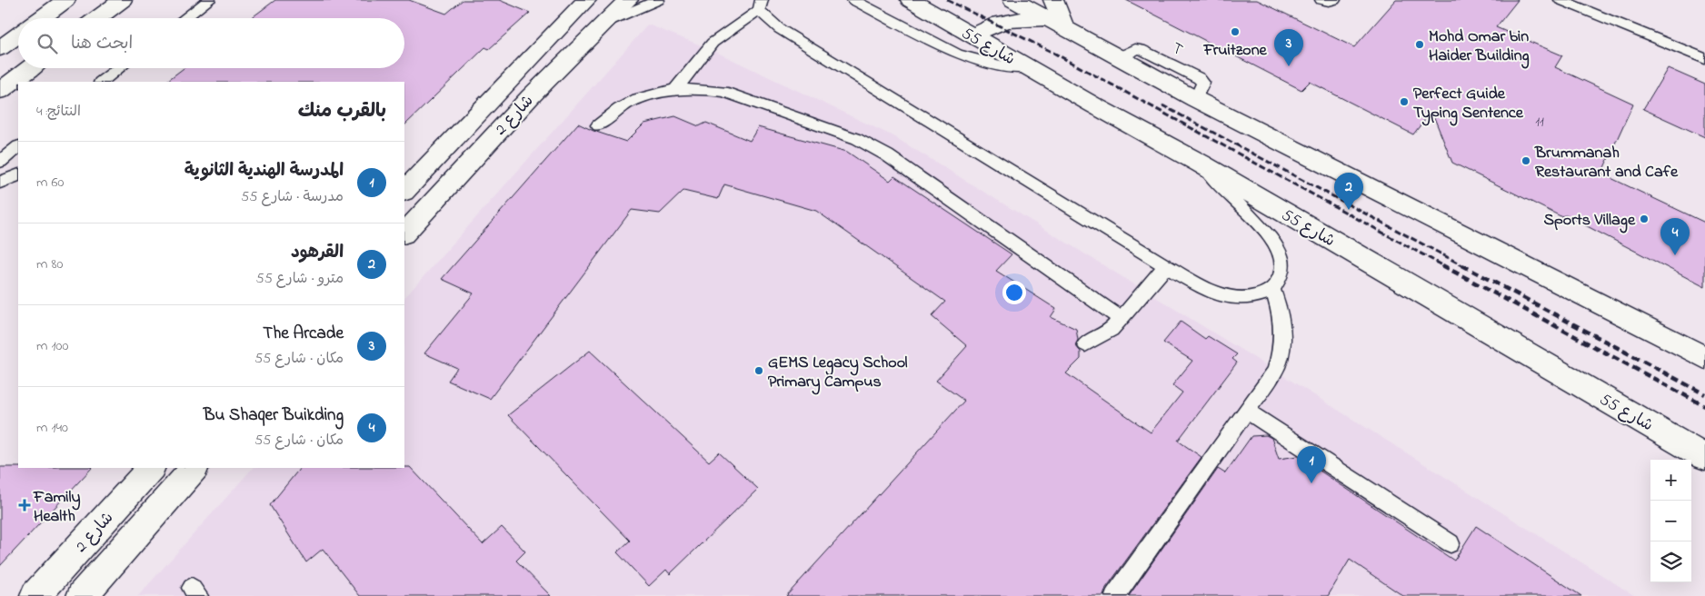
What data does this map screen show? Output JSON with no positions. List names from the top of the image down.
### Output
{
  "streets": {
    "street": ["شارع 55", "شارع 2"]
  },
  "places": {
    "other": [
      "Fruitzone",
      "Mohd Omar bin Haider Building",
      "Perfect Guide Typing Sentence",
      "Brummanah Restaurant and Cafe",
      "Sports Village",
      "GEMS Legacy School Primary Campus"
    ],
    "health": ["Family Health"]
  },
  "house_numbers": ["11"],
  "page": {
    "search": "ابحث هنا",
    "pins": [
      "3",
      "2",
      "4",
      "1"
    ],
    "heading": ["بالقرب منك", "النتائج: 4"],
    "list": [
      {
        "mark": "1",
        "name": "المدرسة الهندية الثانوية",
        "note": "مدرسة · شارع 55",
        "value": "60 m"
      },
      {
        "mark": "2",
        "name": "القرهود",
        "note": "مترو · شارع 55",
        "value": "80 m"
      },
      {
        "mark": "3",
        "name": "The Arcade",
        "note": "مكان · شارع 55",
        "value": "100 m"
      },
      {
        "mark": "4",
        "name": "Bu Shaqer Buikding",
        "note": "مكان · شارع 55",
        "value": "140 m"
      }
    ],
    "map_buttons": ["+", "−"]
  }
}
